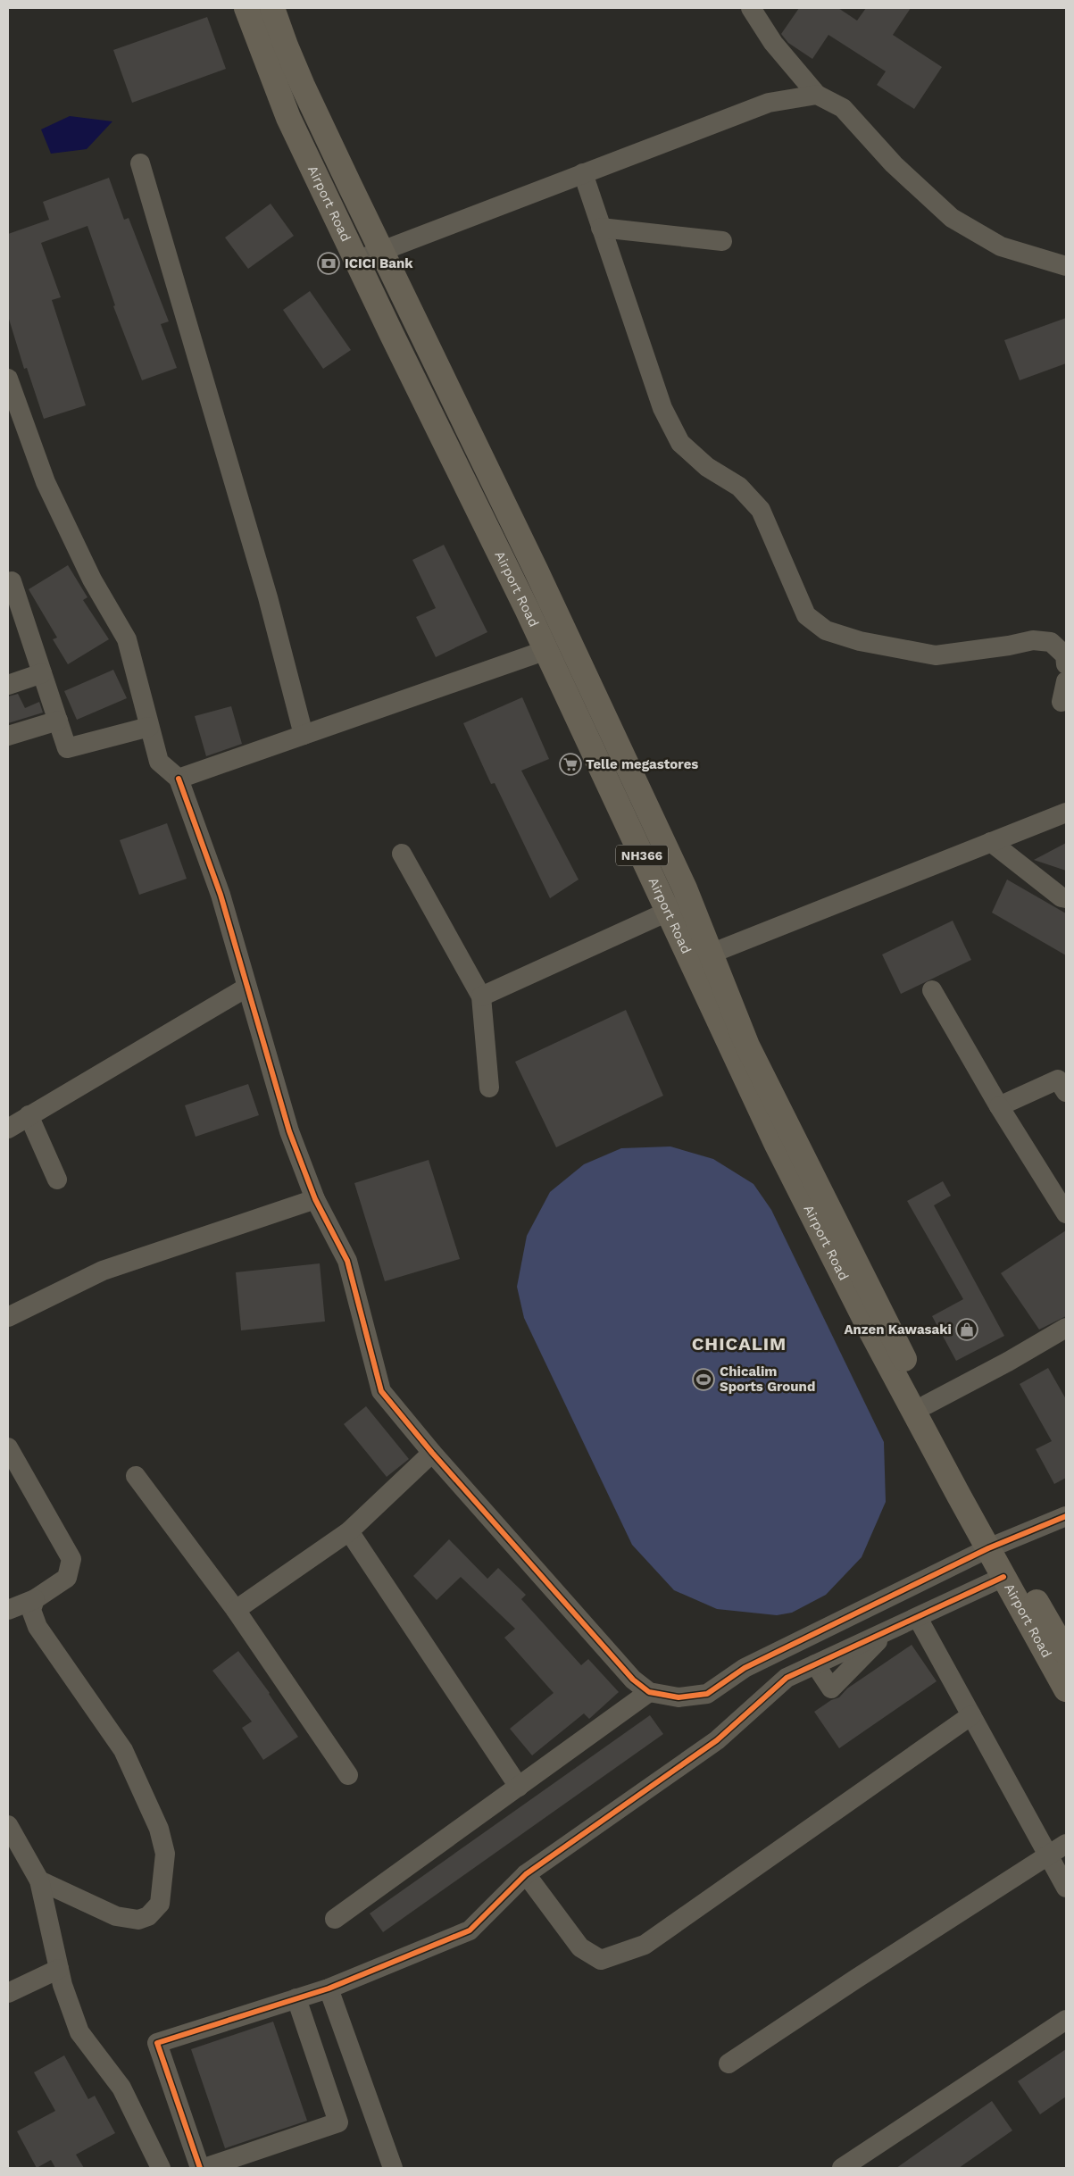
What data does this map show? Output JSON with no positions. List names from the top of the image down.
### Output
{
  "streets": {
    "highway": ["Airport Road", "NH366"]
  },
  "districts": ["CHICALIM"],
  "places": {
    "bank": ["ICICI Bank"],
    "supermarket": ["Telle megastores"],
    "shop": ["Anzen Kawasaki"],
    "sports": ["Chicalim Sports Ground"]
  }
}
